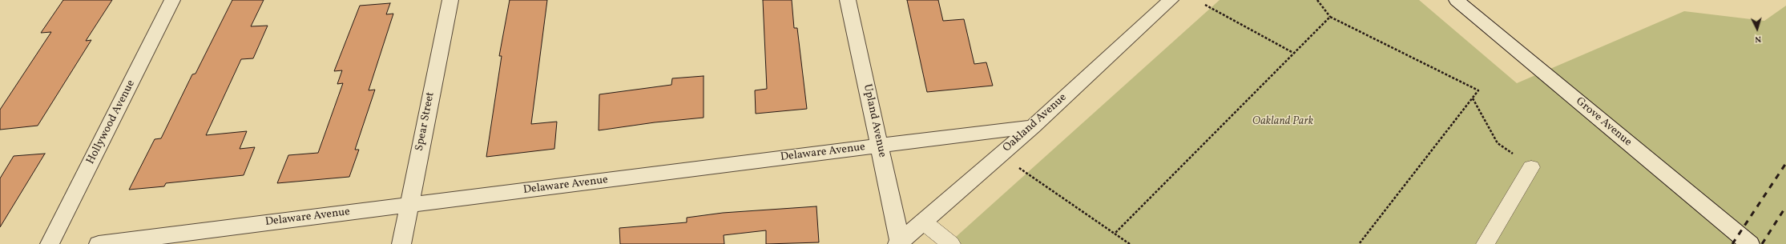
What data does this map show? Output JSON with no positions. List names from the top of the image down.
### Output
{
  "streets": {
    "street": [
      "Upland Avenue",
      "Spear Street",
      "Hollywood Avenue",
      "Grove Avenue",
      "Oakland Avenue",
      "Delaware Avenue"
    ]
  },
  "crossings": [
    ["Upland Avenue", "Oakland Avenue"],
    ["Upland Avenue", "Delaware Avenue"],
    ["Spear Street", "Delaware Avenue"],
    ["Oakland Avenue", "Delaware Avenue"]
  ],
  "parks": ["Oakland Park"],
  "north": "bottom"
}
